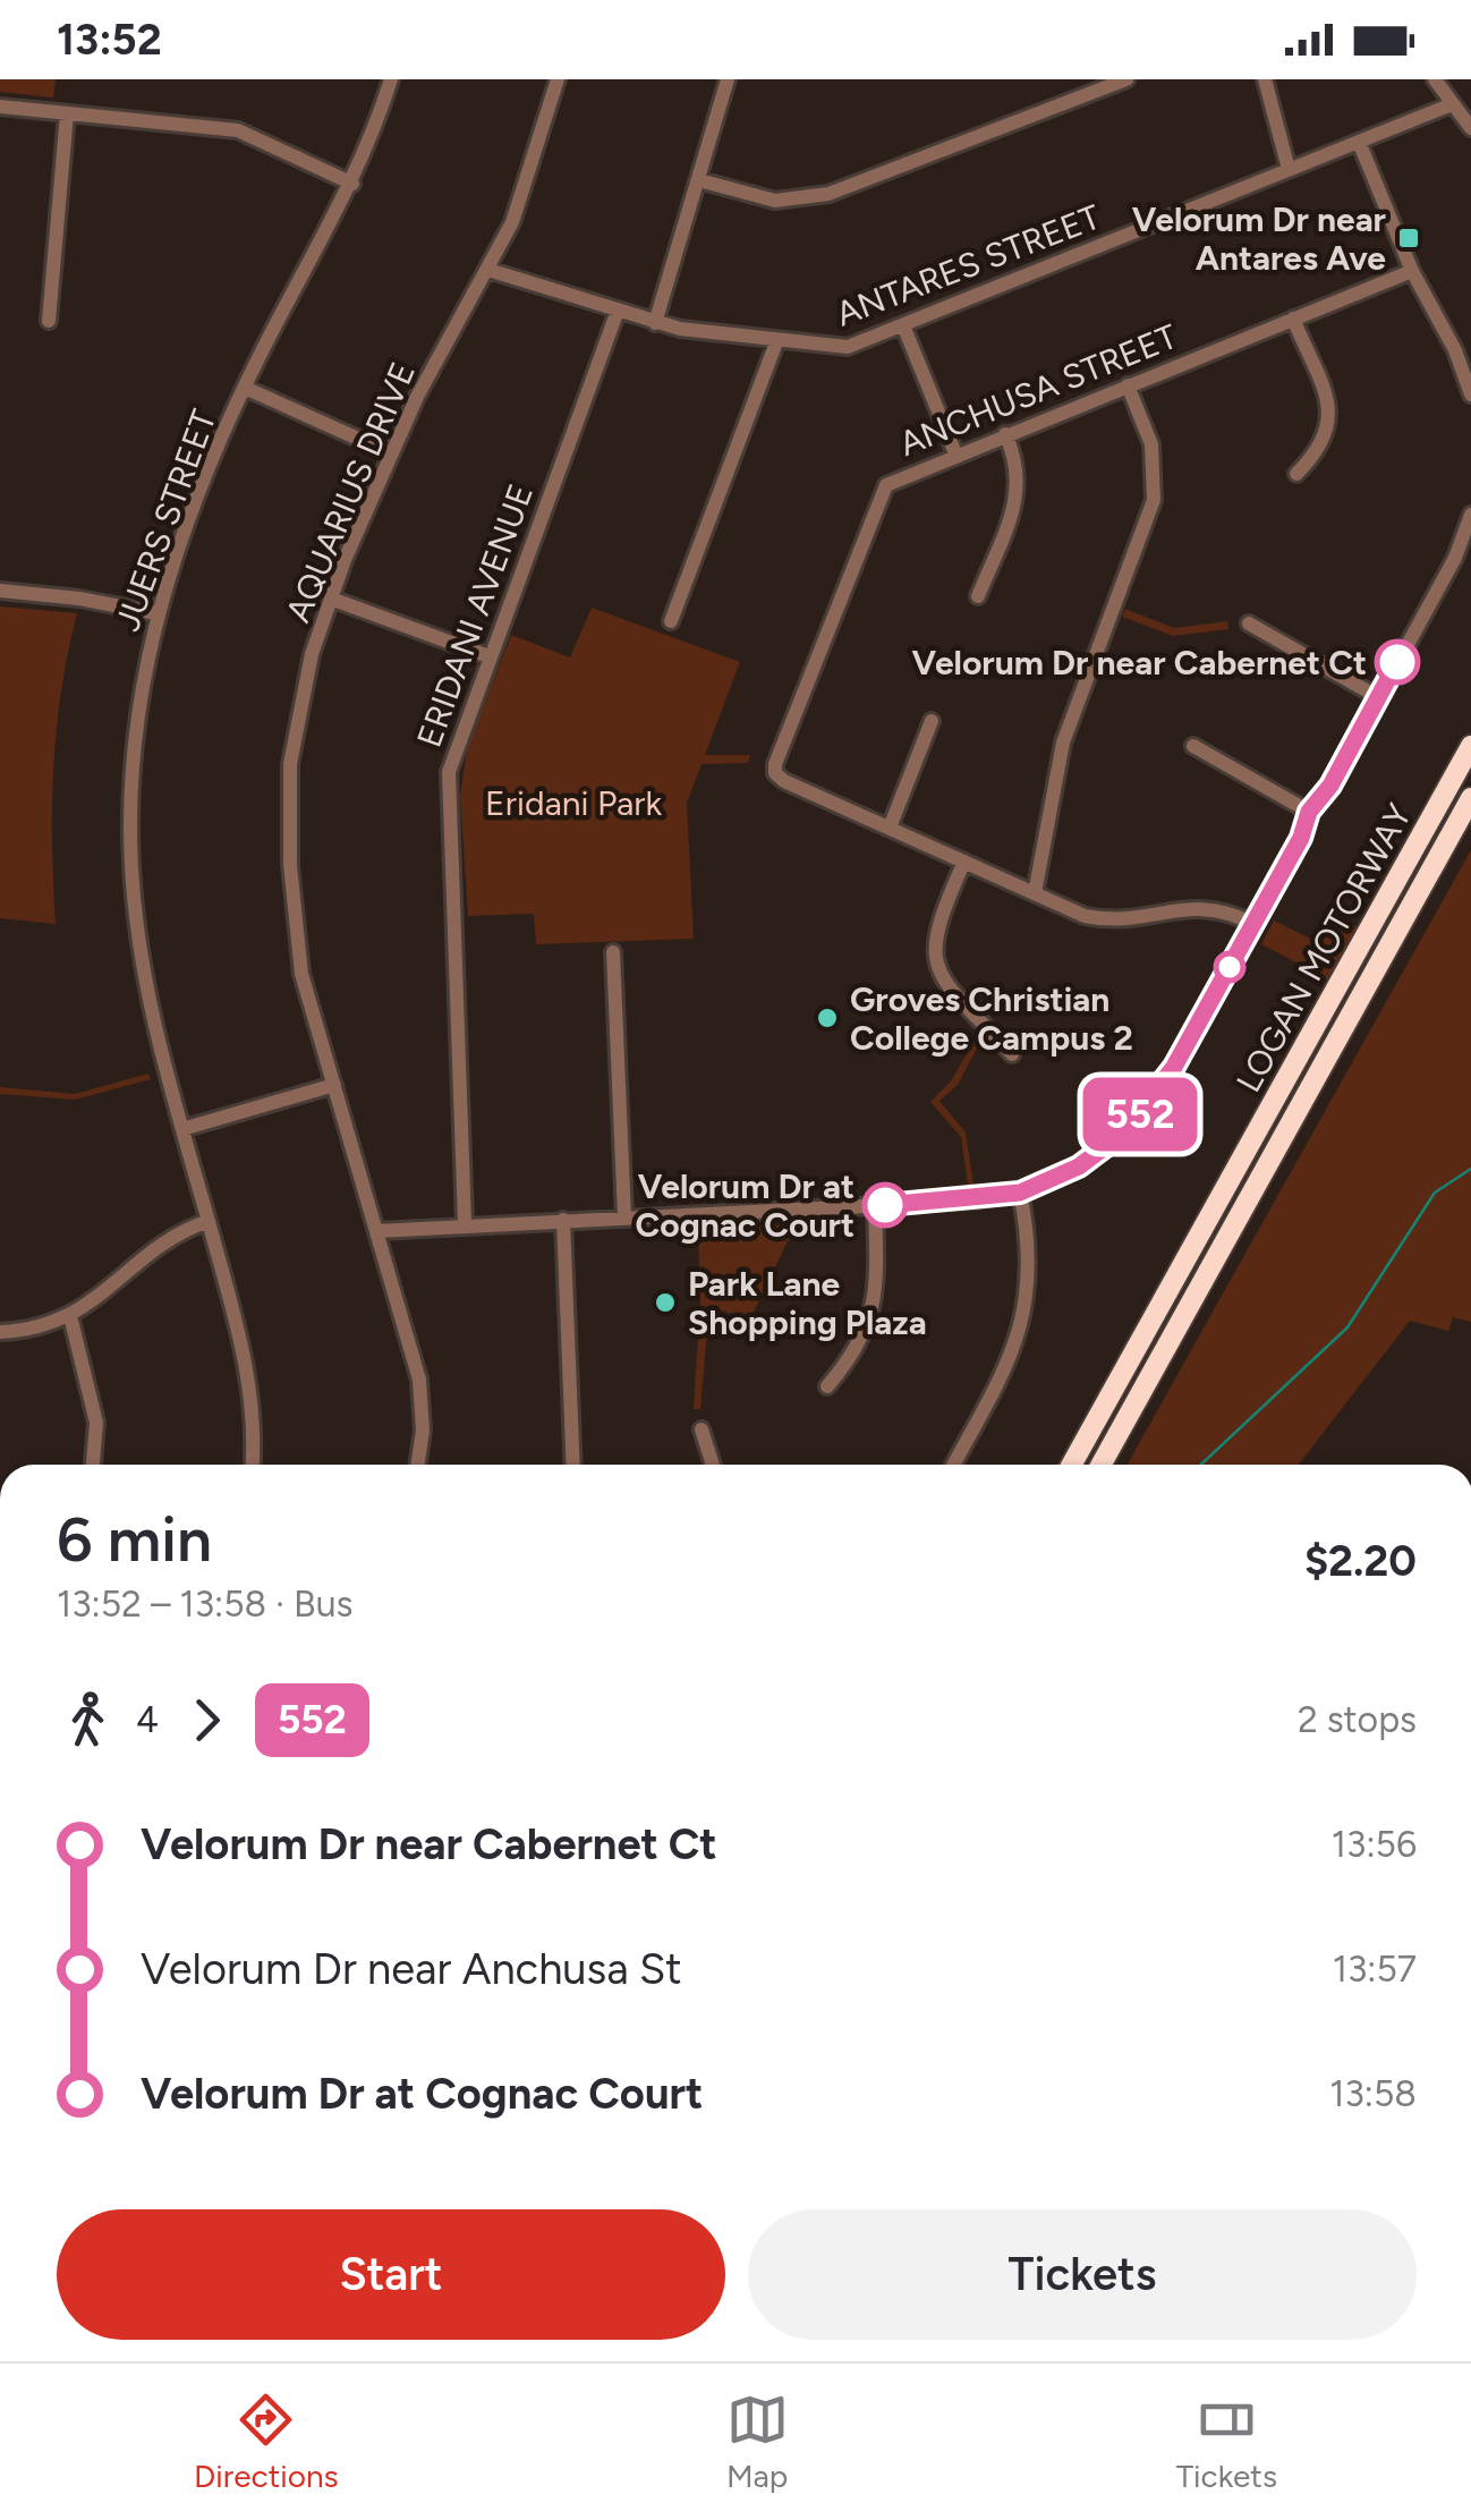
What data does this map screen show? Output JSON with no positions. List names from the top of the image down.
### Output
{
  "streets": {
    "highway": ["LOGAN MOTORWAY"],
    "street": [
      "ANTARES STREET",
      "ANCHUSA STREET",
      "AQUARIUS DRIVE",
      "JUERS STREET",
      "ERIDANI AVENUE"
    ]
  },
  "crossings": [
    ["ANTARES STREET", "AQUARIUS DRIVE"],
    ["ANTARES STREET", "ERIDANI AVENUE"]
  ],
  "parks": ["Eridani Park"],
  "places": {
    "transit": ["Velorum Dr near Antares Ave"],
    "other": [
      "Velorum Dr near Cabernet Ct",
      "Groves Christian College Campus 2",
      "Velorum Dr at Cognac Court",
      "Park Lane Shopping Plaza"
    ]
  },
  "lines": ["bus line 552"],
  "page": {
    "status": "13:52",
    "on_map": "552",
    "heading": ["6 min", "13:52 – 13:58 · Bus", "$2.20"],
    "legs": ["4", "552", "2 stops"],
    "list": [
      {
        "name": "Velorum Dr near Cabernet Ct",
        "value": "13:56"
      },
      {
        "name": "Velorum Dr near Anchusa St",
        "value": "13:57"
      },
      {
        "name": "Velorum Dr at Cognac Court",
        "value": "13:58"
      }
    ],
    "buttons": ["Start", "Tickets"],
    "tabs": ["Directions", "Map", "Tickets"]
  }
}
